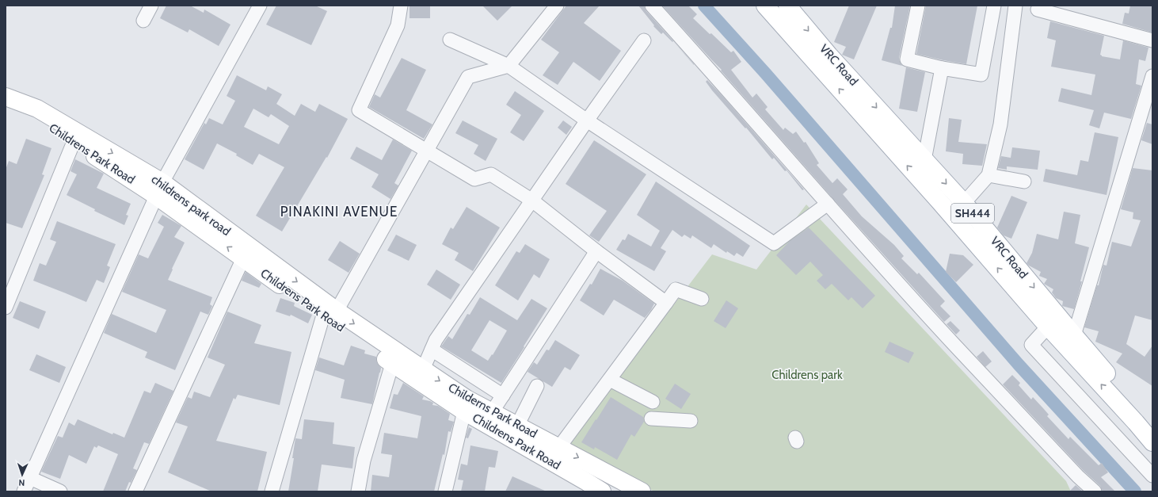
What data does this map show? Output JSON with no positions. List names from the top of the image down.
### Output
{
  "streets": {
    "street": [
      "VRC Road",
      "Childrens Park Road",
      "childrens park road",
      "SH444",
      "Childerns Park Road"
    ]
  },
  "crossings": [
    ["Childrens Park Road", "childrens park road"],
    ["Childrens Park Road", "Childerns Park Road"],
    ["childrens park road", "Childerns Park Road"]
  ],
  "one_way": ["childrens park road"],
  "districts": ["PINAKINI AVENUE"],
  "parks": ["Childrens park"],
  "north": "bottom"
}
